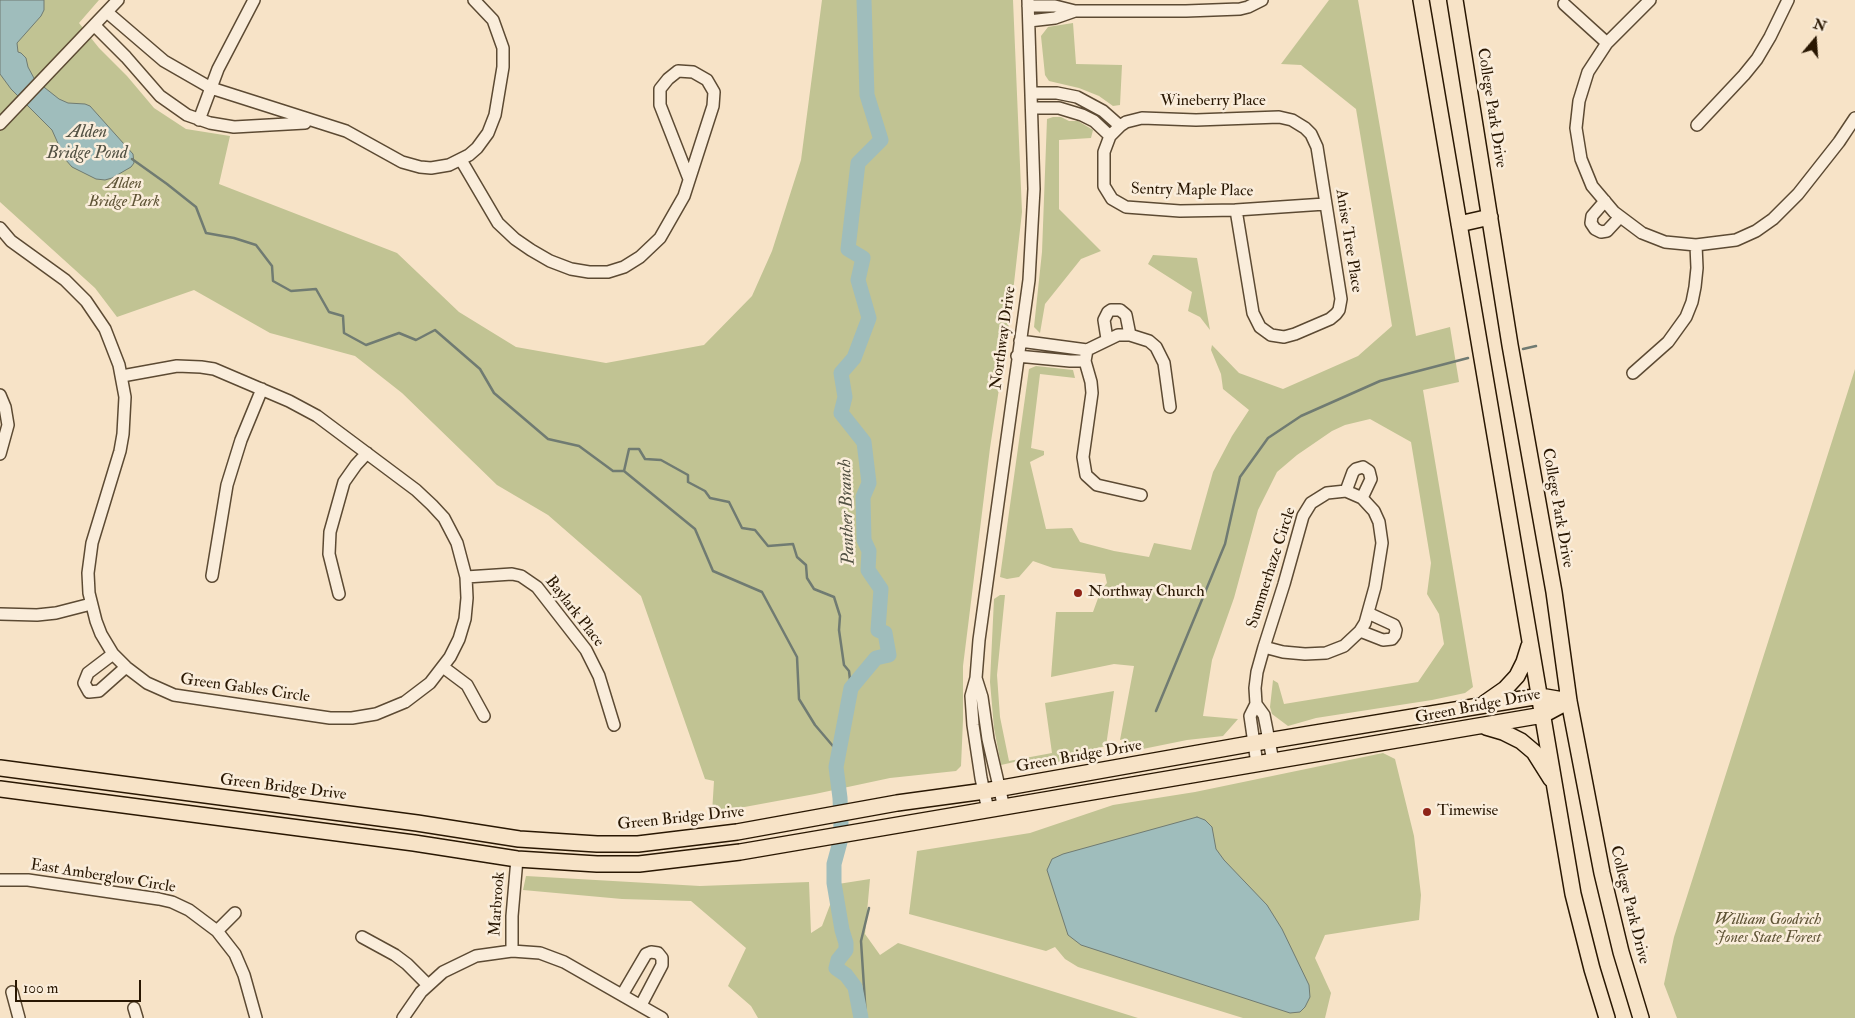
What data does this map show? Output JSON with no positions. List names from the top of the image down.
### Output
{
  "streets": {
    "main road": ["College Park Drive", "Green Bridge Drive"],
    "street": [
      "Wineberry Place",
      "Sentry Maple Place",
      "Anise Tree Place",
      "Northway Drive",
      "Summerhaze Circle",
      "Baylark Place",
      "Green Gables Circle",
      "East Amberglow Circle",
      "Marbrook"
    ]
  },
  "crossings": [
    ["Wineberry Place", "Anise Tree Place"],
    ["College Park Drive", "Green Bridge Drive"],
    ["Sentry Maple Place", "Anise Tree Place"],
    ["Northway Drive", "Green Bridge Drive"],
    ["Summerhaze Circle", "Green Bridge Drive"],
    ["Baylark Place", "Green Gables Circle"],
    ["Green Bridge Drive", "Marbrook"]
  ],
  "water": ["Alden Bridge Pond", "Panther Branch"],
  "parks": ["Alden Bridge Park", "William Goodrich Jones State Forest"],
  "places": ["Northway Church", "Timewise"],
  "scale_bar": "100 m",
  "north": "top"
}
